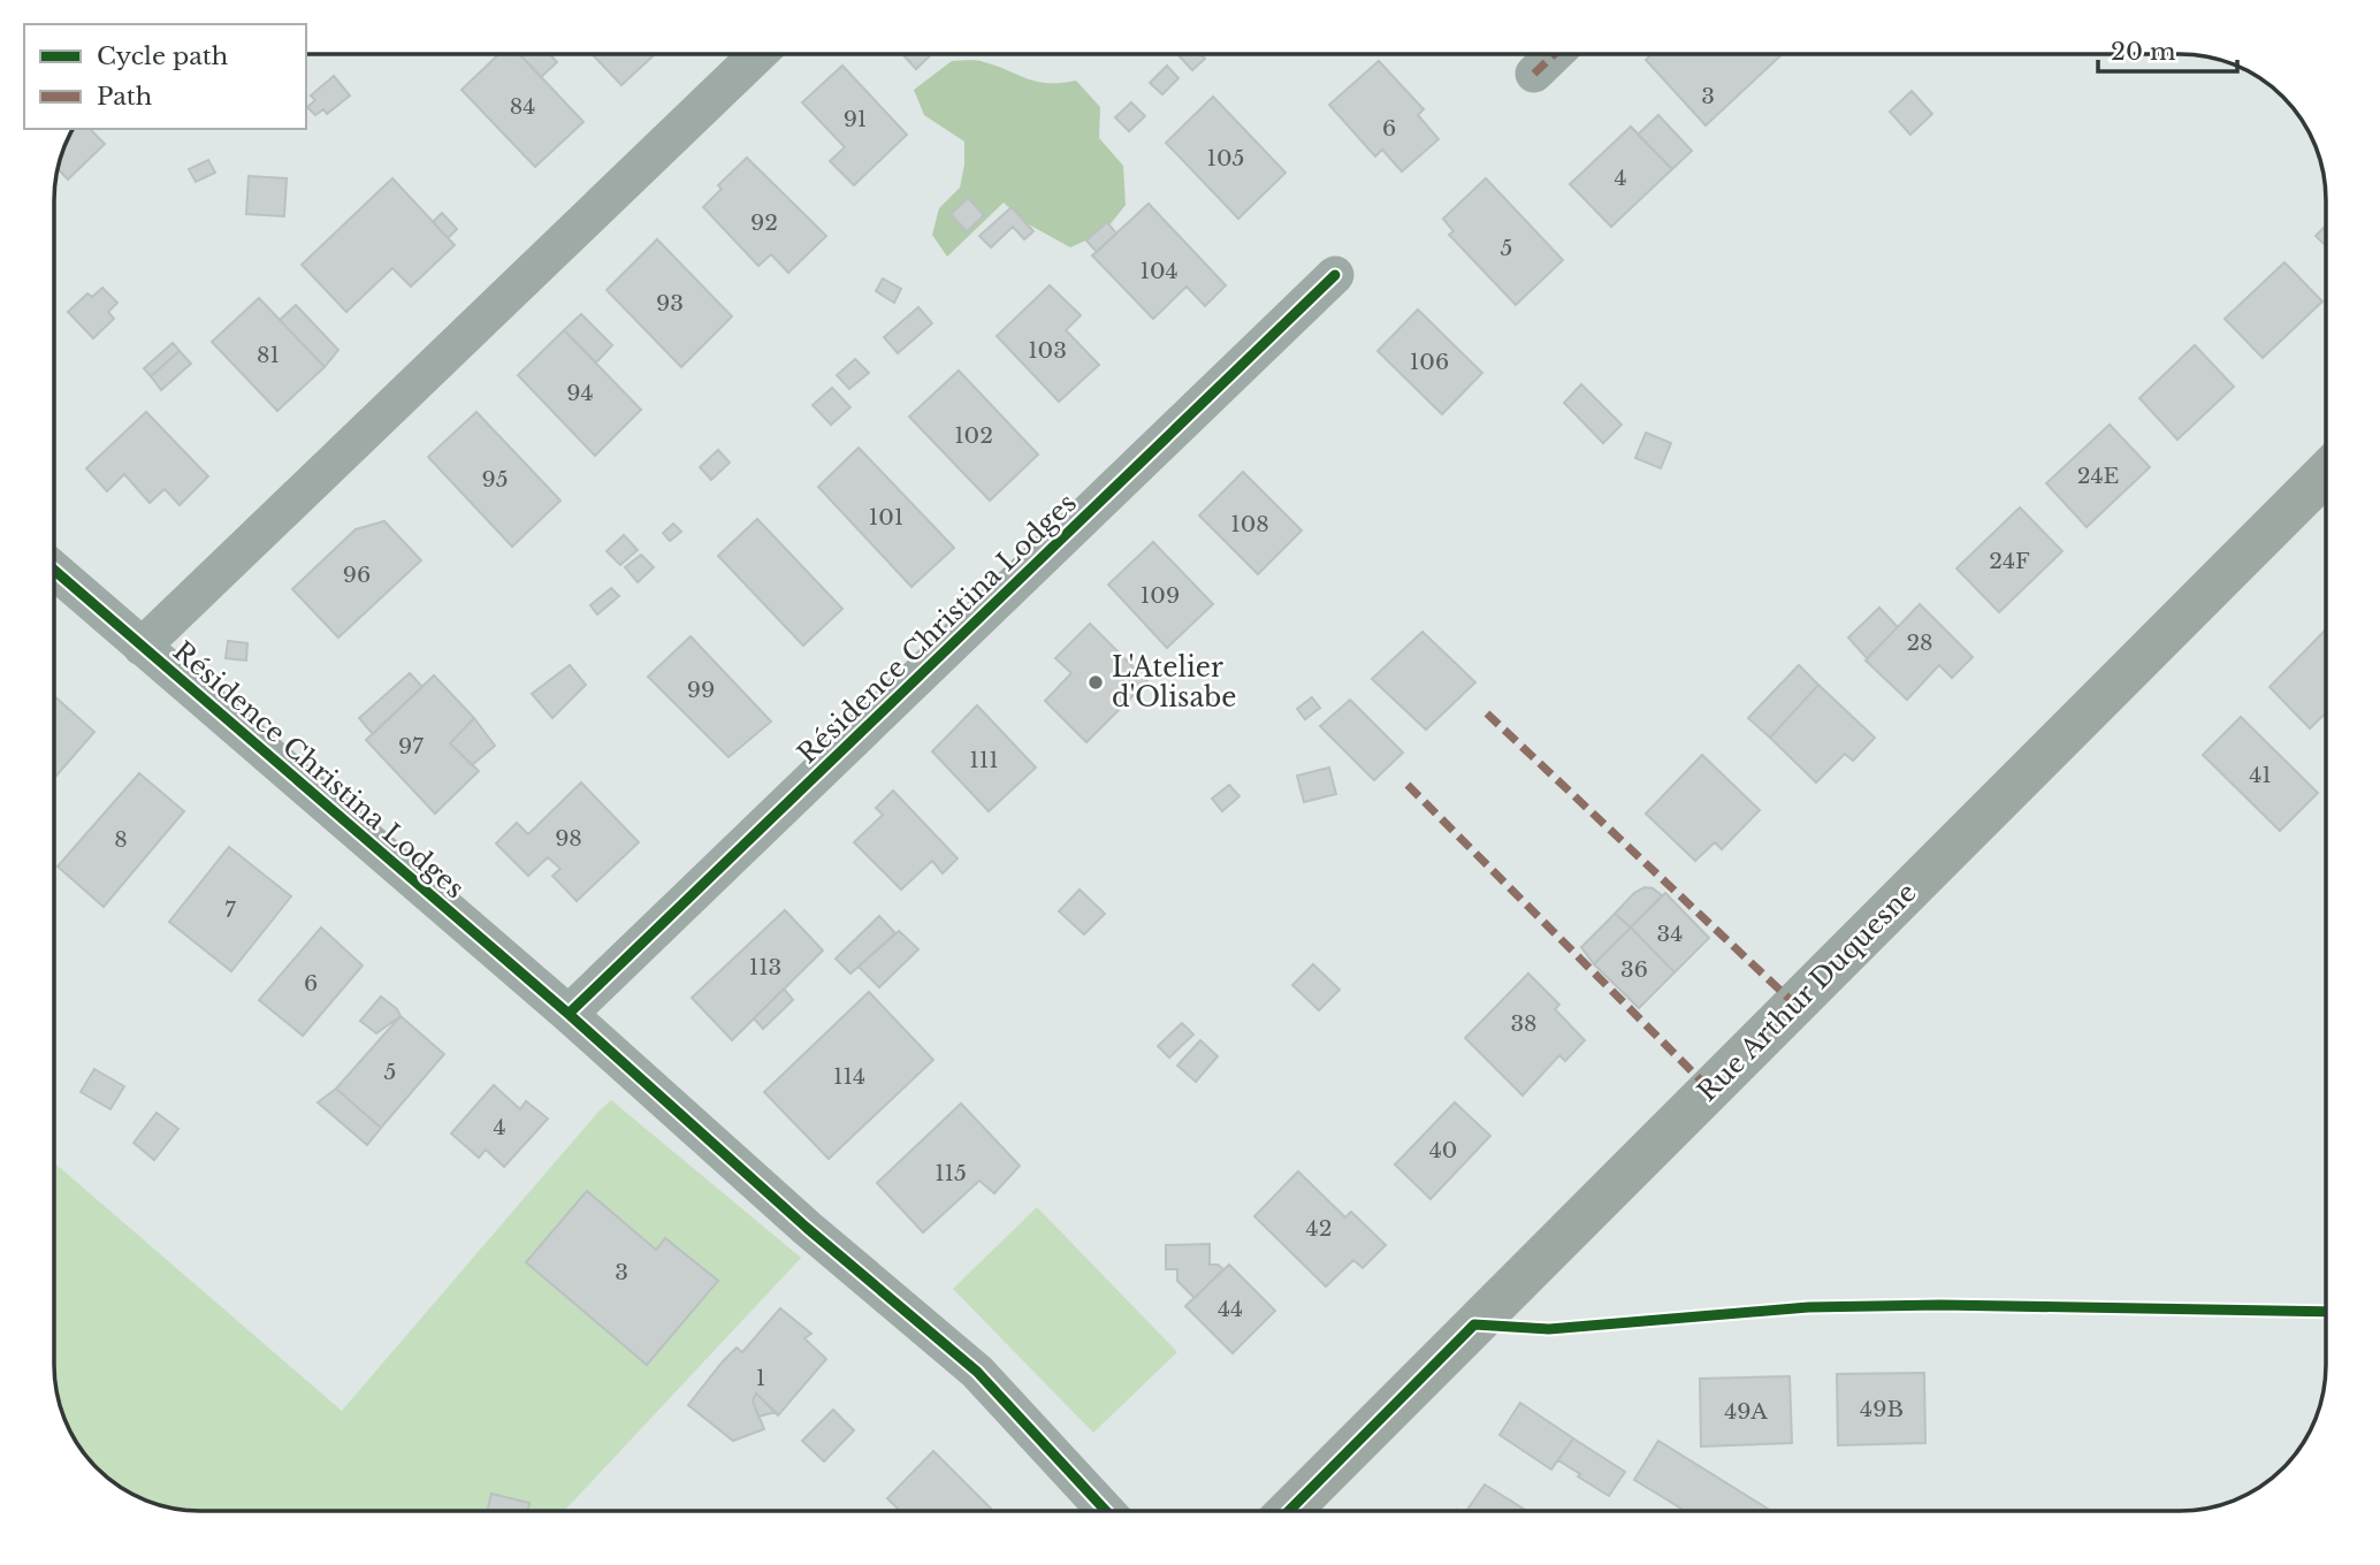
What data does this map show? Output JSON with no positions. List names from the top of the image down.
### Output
{
  "streets": {
    "main road": ["Rue Arthur Duquesne"],
    "street": ["Résidence Christina Lodges"]
  },
  "places": ["L'Atelier d'Olisabe"],
  "house_numbers": [
    "3",
    "84",
    "91",
    "6",
    "105",
    "4",
    "92",
    "5",
    "104",
    "93",
    "103",
    "81",
    "106",
    "94",
    "102",
    "24E",
    "95",
    "101",
    "108",
    "24F",
    "96",
    "109",
    "28",
    "99",
    "97",
    "111",
    "41",
    "98",
    "8",
    "7",
    "34",
    "113",
    "36",
    "6",
    "38",
    "5",
    "114",
    "4",
    "40",
    "115",
    "42",
    "3",
    "44",
    "1",
    "49B",
    "49A"
  ],
  "legend": ["Cycle path", "Path"],
  "scale_bar": "20 m"
}
